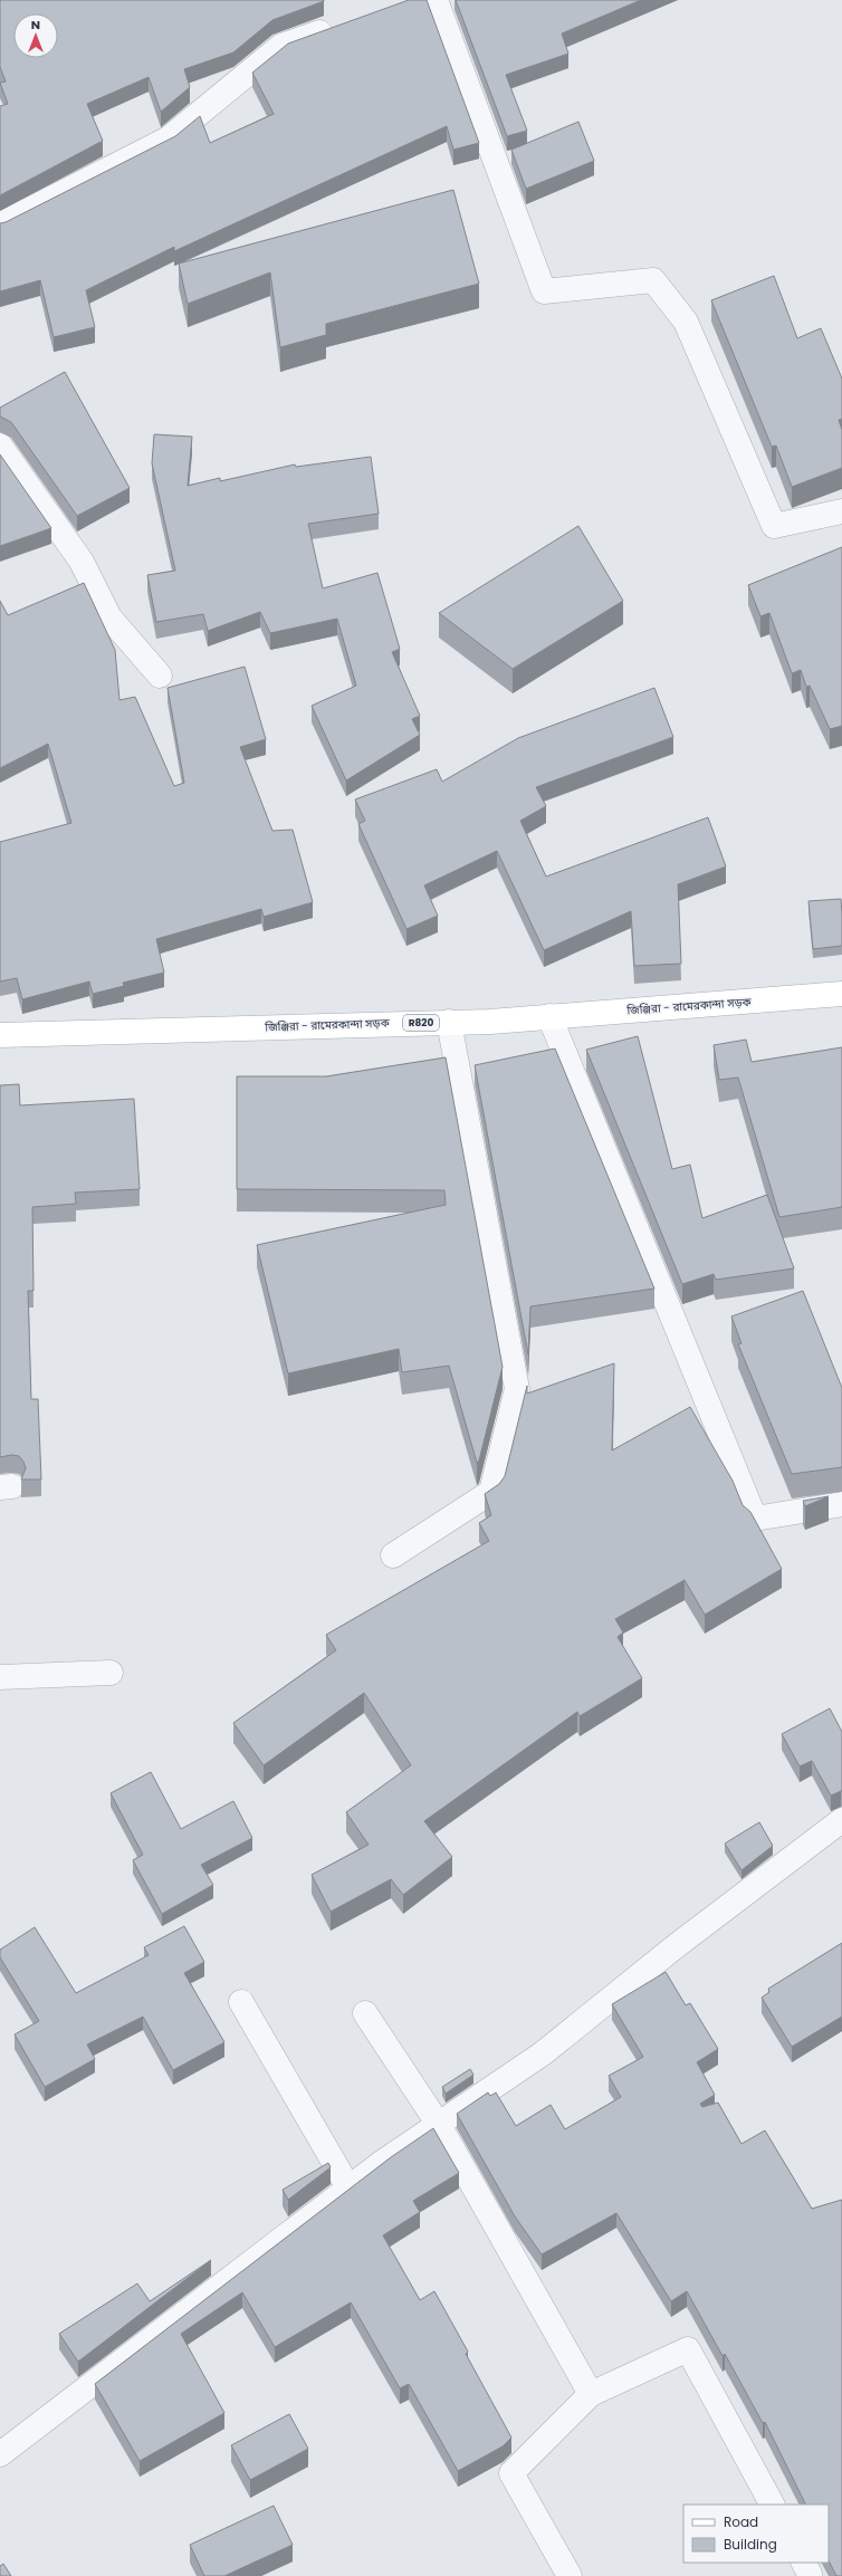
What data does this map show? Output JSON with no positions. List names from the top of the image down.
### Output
{
  "streets": {
    "main road": ["জিঞ্জিরা - রামেরকান্দা সড়ক", "R820"]
  },
  "legend": ["Road", "Building"],
  "north": "top"
}
